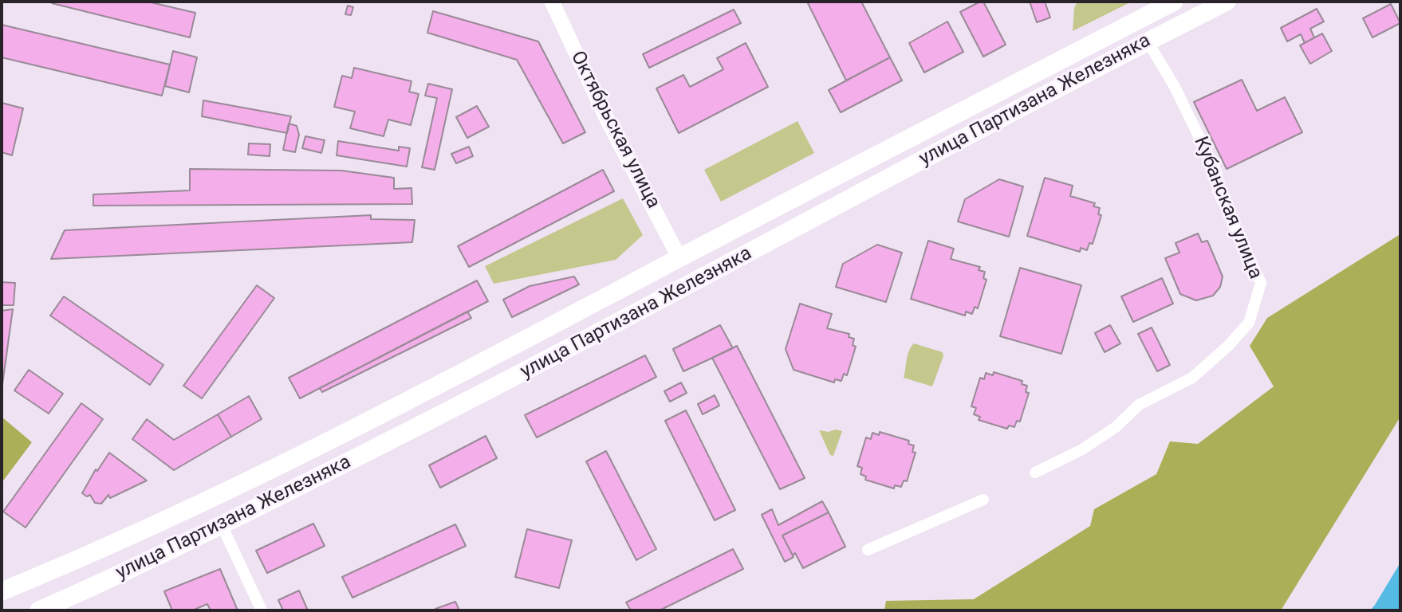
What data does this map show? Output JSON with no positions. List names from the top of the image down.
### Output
{
  "streets": {
    "main road": ["улица Партизана Железняка", "Октябрьская улица"],
    "street": ["Кубанская улица"]
  },
  "crossings": [
    ["улица Партизана Железняка", "Октябрьская улица"],
    ["улица Партизана Железняка", "Кубанская улица"]
  ]
}
